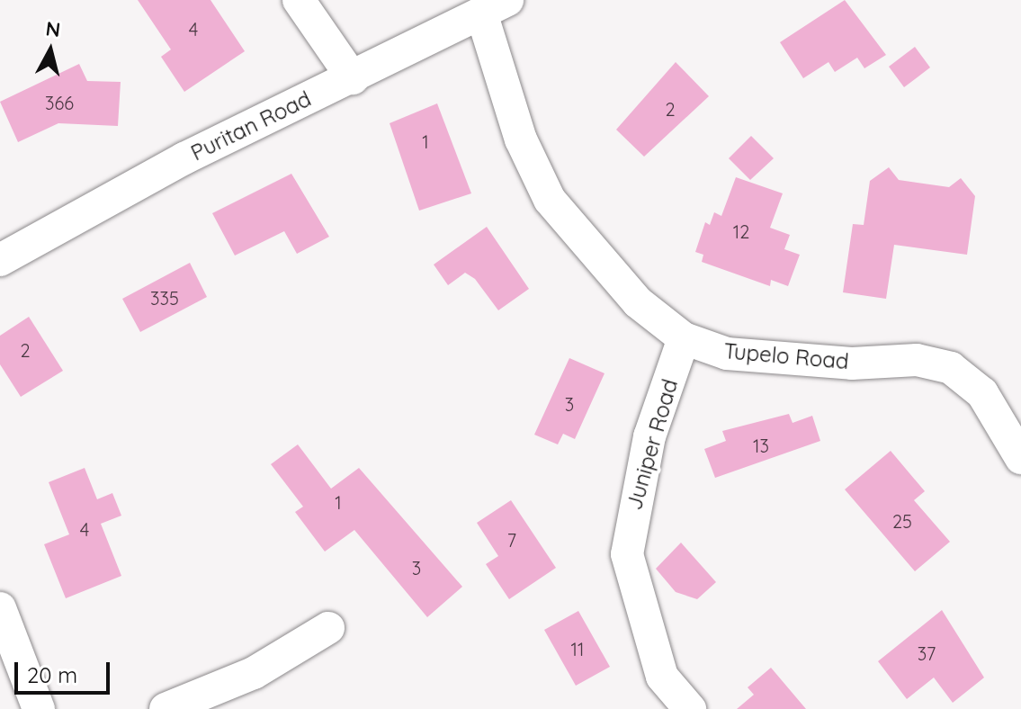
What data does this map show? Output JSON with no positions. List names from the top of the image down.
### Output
{
  "streets": {
    "street": ["Puritan Road", "Tupelo Road", "Juniper Road"]
  },
  "crossings": [
    ["Puritan Road", "Tupelo Road"],
    ["Tupelo Road", "Juniper Road"]
  ],
  "house_numbers": [
    "4",
    "366",
    "2",
    "1",
    "12",
    "335",
    "2",
    "3",
    "13",
    "1",
    "25",
    "4",
    "7",
    "3",
    "11",
    "37"
  ],
  "scale_bar": "20 m",
  "north": "top"
}
